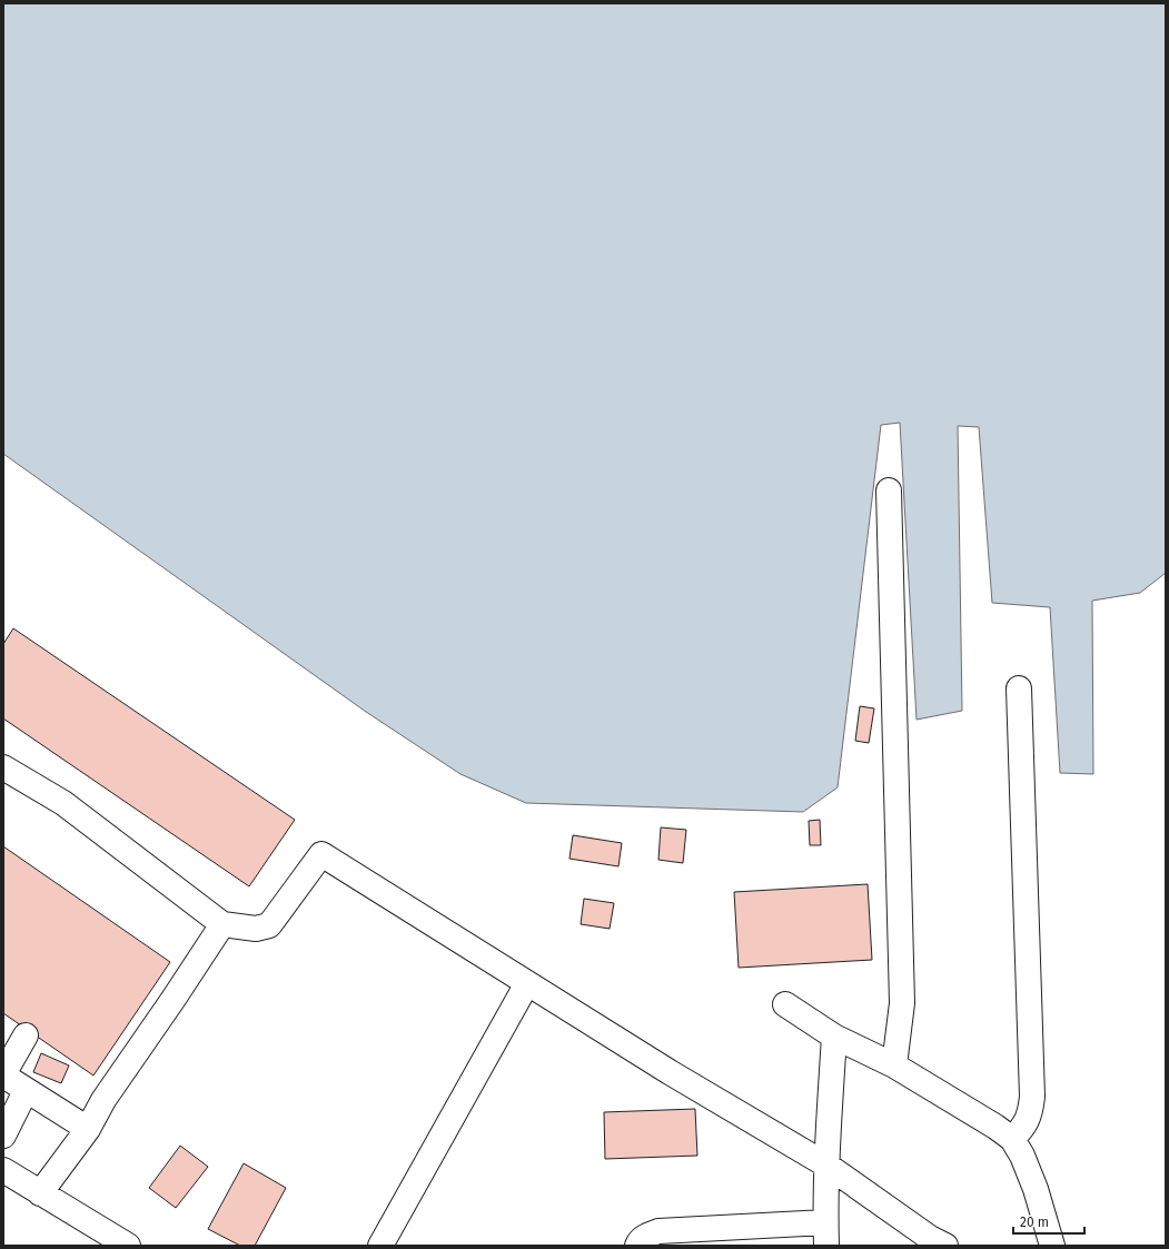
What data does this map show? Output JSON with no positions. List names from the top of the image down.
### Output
{
  "scale_bar": "20 m"
}
